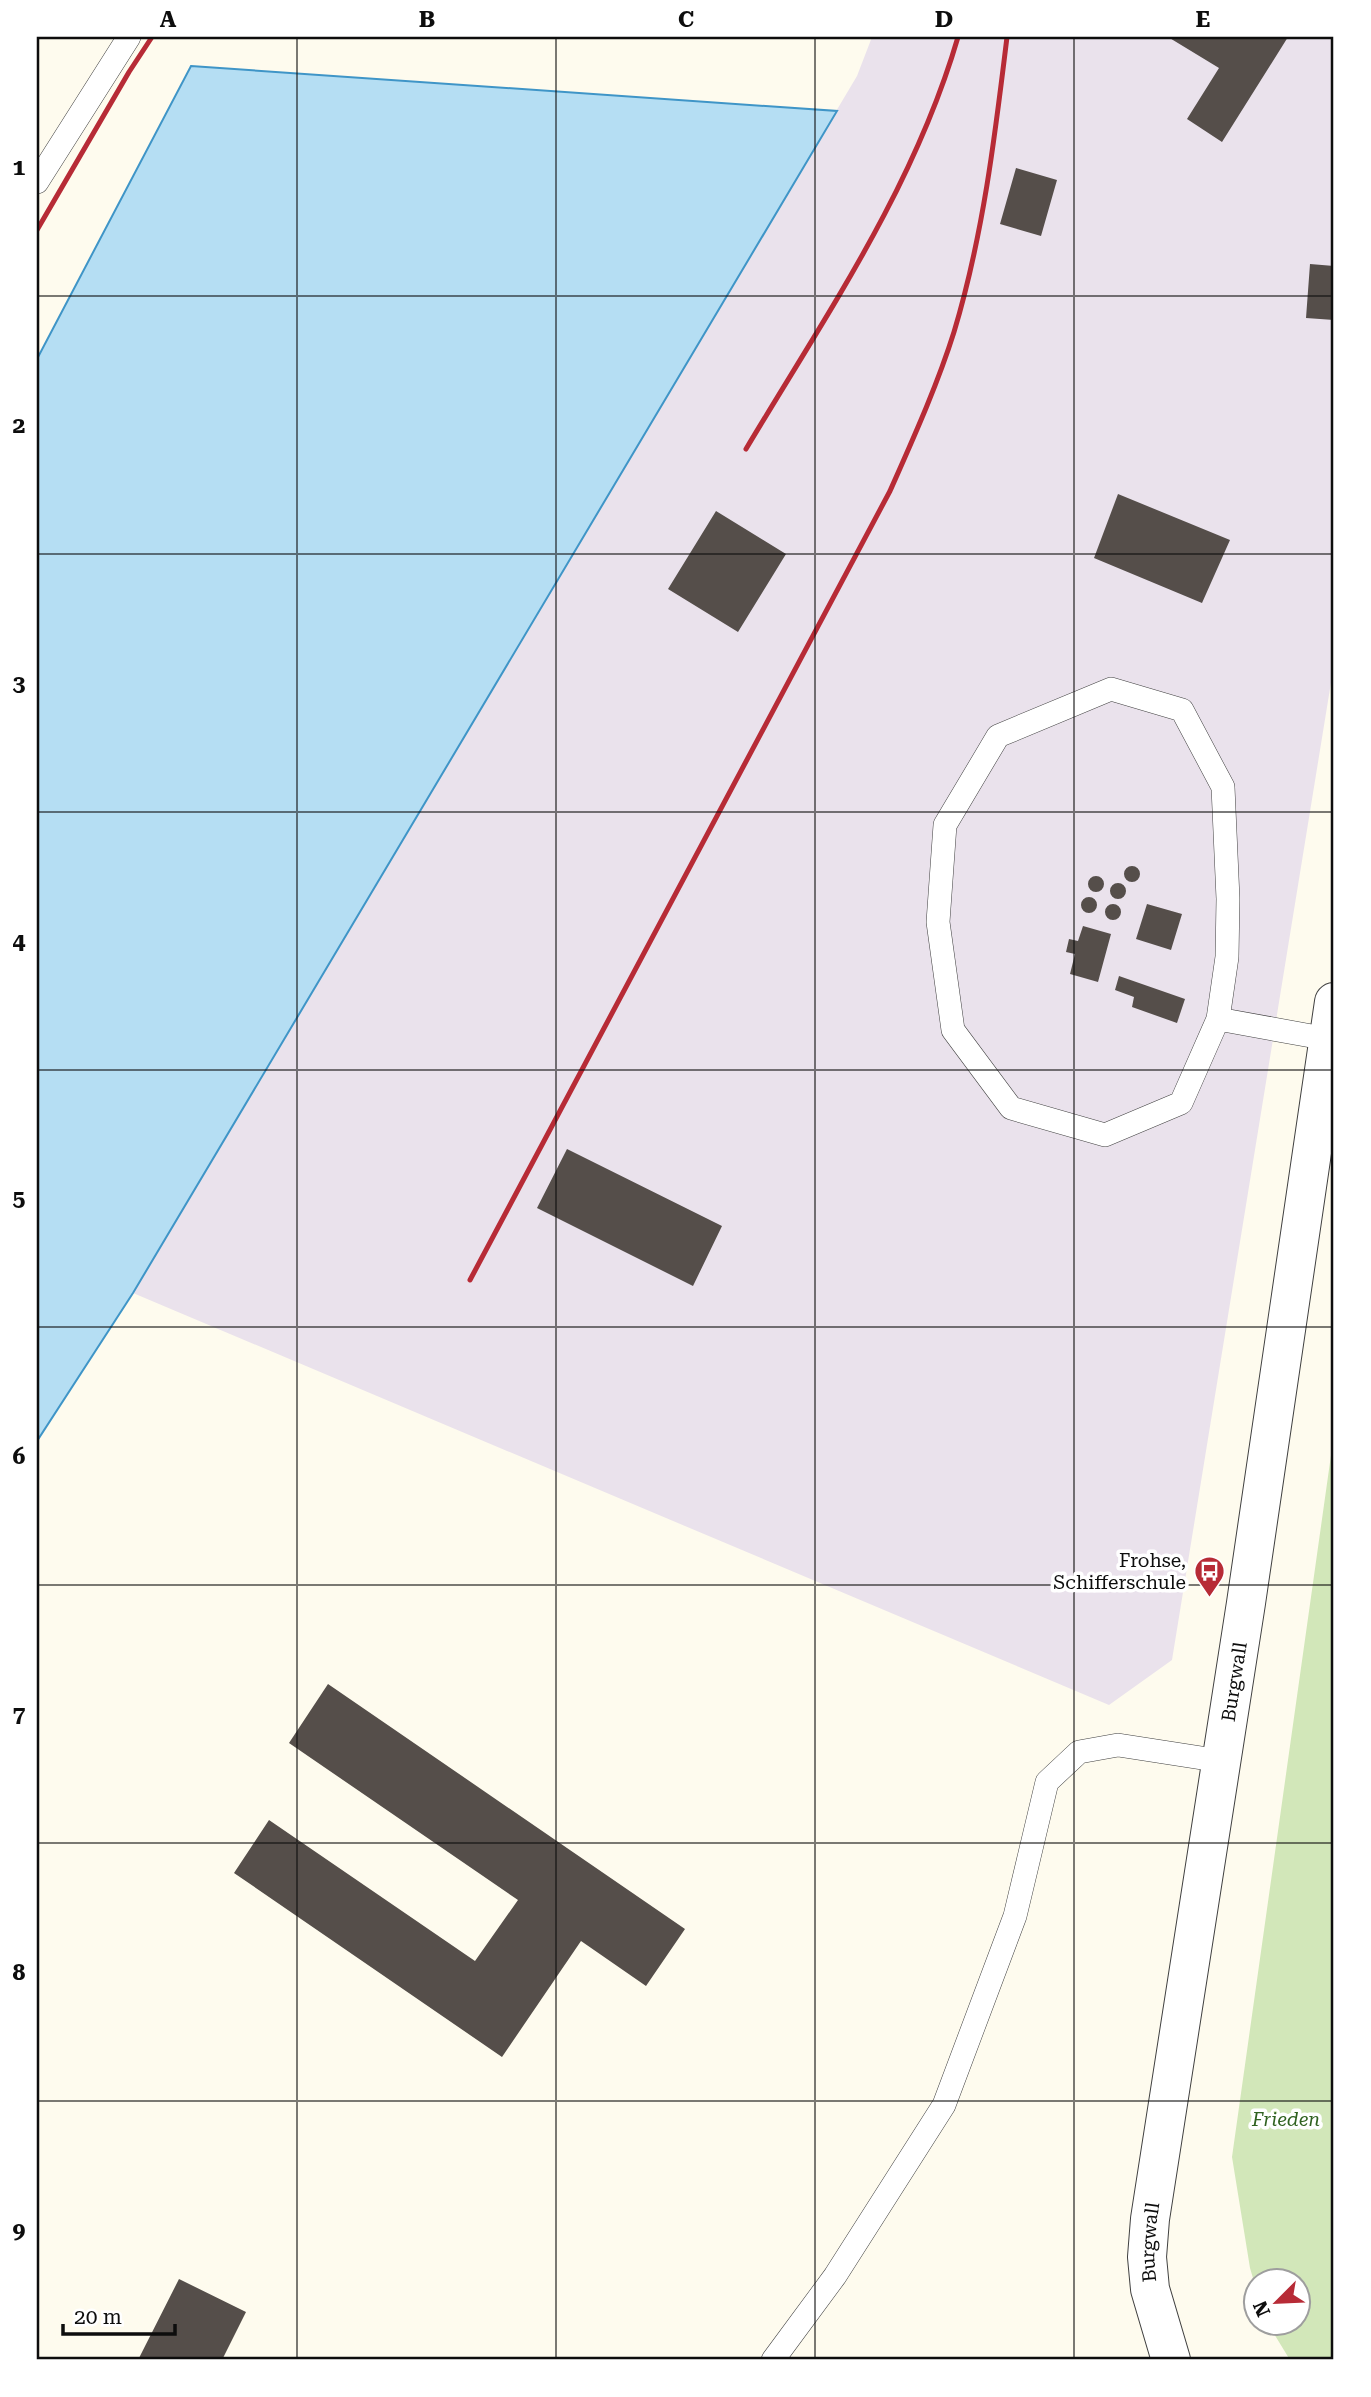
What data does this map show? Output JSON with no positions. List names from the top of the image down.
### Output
{
  "streets": {
    "street": ["Burgwall"]
  },
  "parks": ["Frieden"],
  "places": {
    "bus stop": ["Frohse, Schifferschule"]
  },
  "scale_bar": "20 m",
  "north": "bottom left",
  "grid": {
    "columns": [
      "A",
      "B",
      "C",
      "D",
      "E"
    ],
    "rows": [
      "1",
      "2",
      "3",
      "4",
      "5",
      "6",
      "7",
      "8",
      "9"
    ]
  }
}
